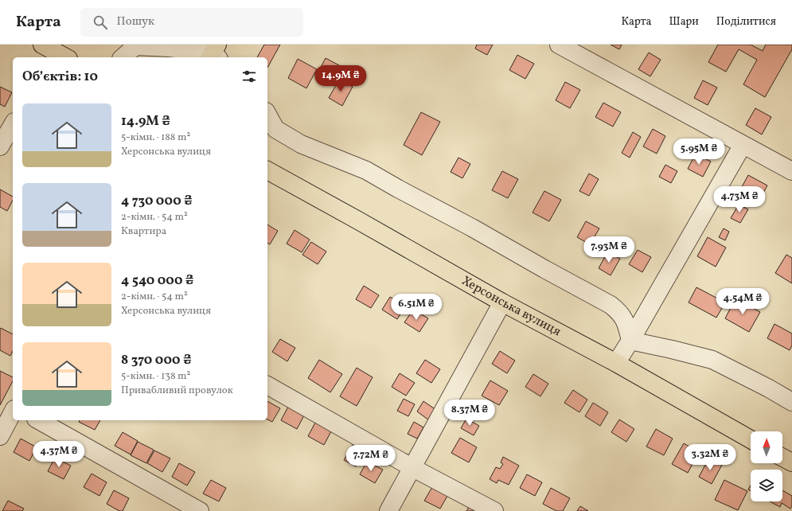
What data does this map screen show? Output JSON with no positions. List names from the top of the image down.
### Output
{
  "streets": {
    "main road": ["Херсонська вулиця"]
  },
  "north": "top",
  "page": {
    "header": "Карта",
    "search": "Пошук",
    "nav": ["Карта", "Шари", "Поділитися"],
    "heading": "Об’єктів: 10",
    "price": [
      "14.9M ₴",
      "5.95M ₴",
      "4.73M ₴",
      "7.93M ₴",
      "4.54M ₴",
      "6.51M ₴",
      "8.37M ₴",
      "4.37M ₴",
      "3.32M ₴",
      "7.72M ₴"
    ],
    "list": [
      {
        "name": "14.9M ₴",
        "note": "5-кімн. · 188 m² · Херсонська вулиця"
      },
      {
        "name": "4 730 000 ₴",
        "note": "2-кімн. · 54 m² · Квартира"
      },
      {
        "name": "4 540 000 ₴",
        "note": "2-кімн. · 54 m² · Херсонська вулиця"
      },
      {
        "name": "8 370 000 ₴",
        "note": "5-кімн. · 138 m² · Привабливий провулок"
      }
    ]
  }
}
